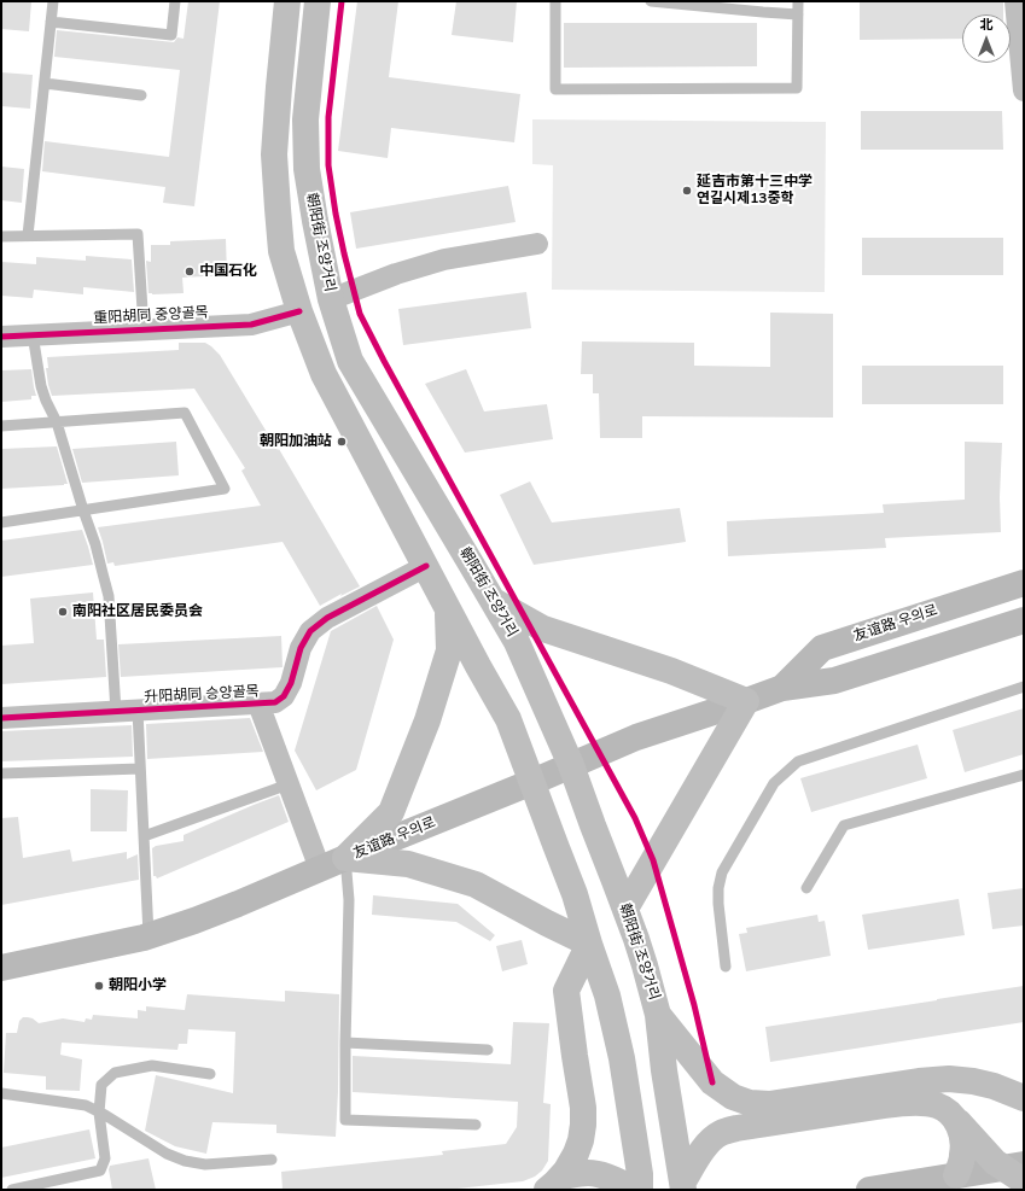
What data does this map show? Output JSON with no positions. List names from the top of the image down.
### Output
{
  "streets": {
    "main road": ["朝阳街 조양거리", "友谊路 우의로"],
    "street": ["重阳胡同 중양골목", "升阳胡同 승양골목"]
  },
  "crossings": [
    ["朝阳街 조양거리", "友谊路 우의로"]
  ],
  "places": [
    "延吉市第十三中学 연길시제13중학",
    "中国石化",
    "朝阳加油站",
    "南阳社区居民委员会",
    "朝阳小学"
  ],
  "north": "top"
}
